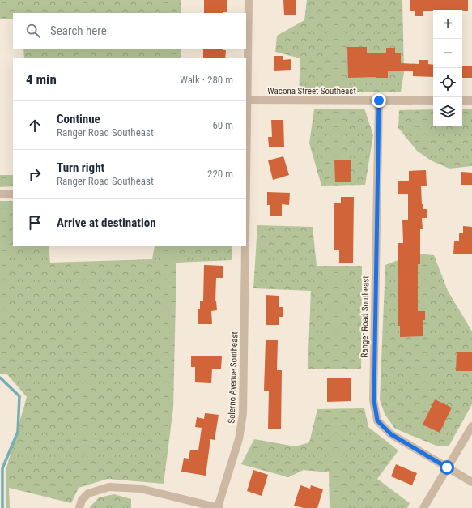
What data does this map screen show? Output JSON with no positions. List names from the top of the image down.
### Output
{
  "streets": {
    "street": ["Wacona Street Southeast", "Ranger Road Southeast", "Salerno Avenue Southeast"]
  },
  "crossings": [
    ["Wacona Street Southeast", "Ranger Road Southeast"]
  ],
  "page": {
    "map_buttons": ["+", "−"],
    "search": "Search here",
    "heading": ["4 min", "Walk · 280 m"],
    "list": [
      ["Continue", "Ranger Road Southeast", "60 m"],
      ["Turn right", "Ranger Road Southeast", "220 m"],
      "Arrive at destination"
    ]
  }
}
